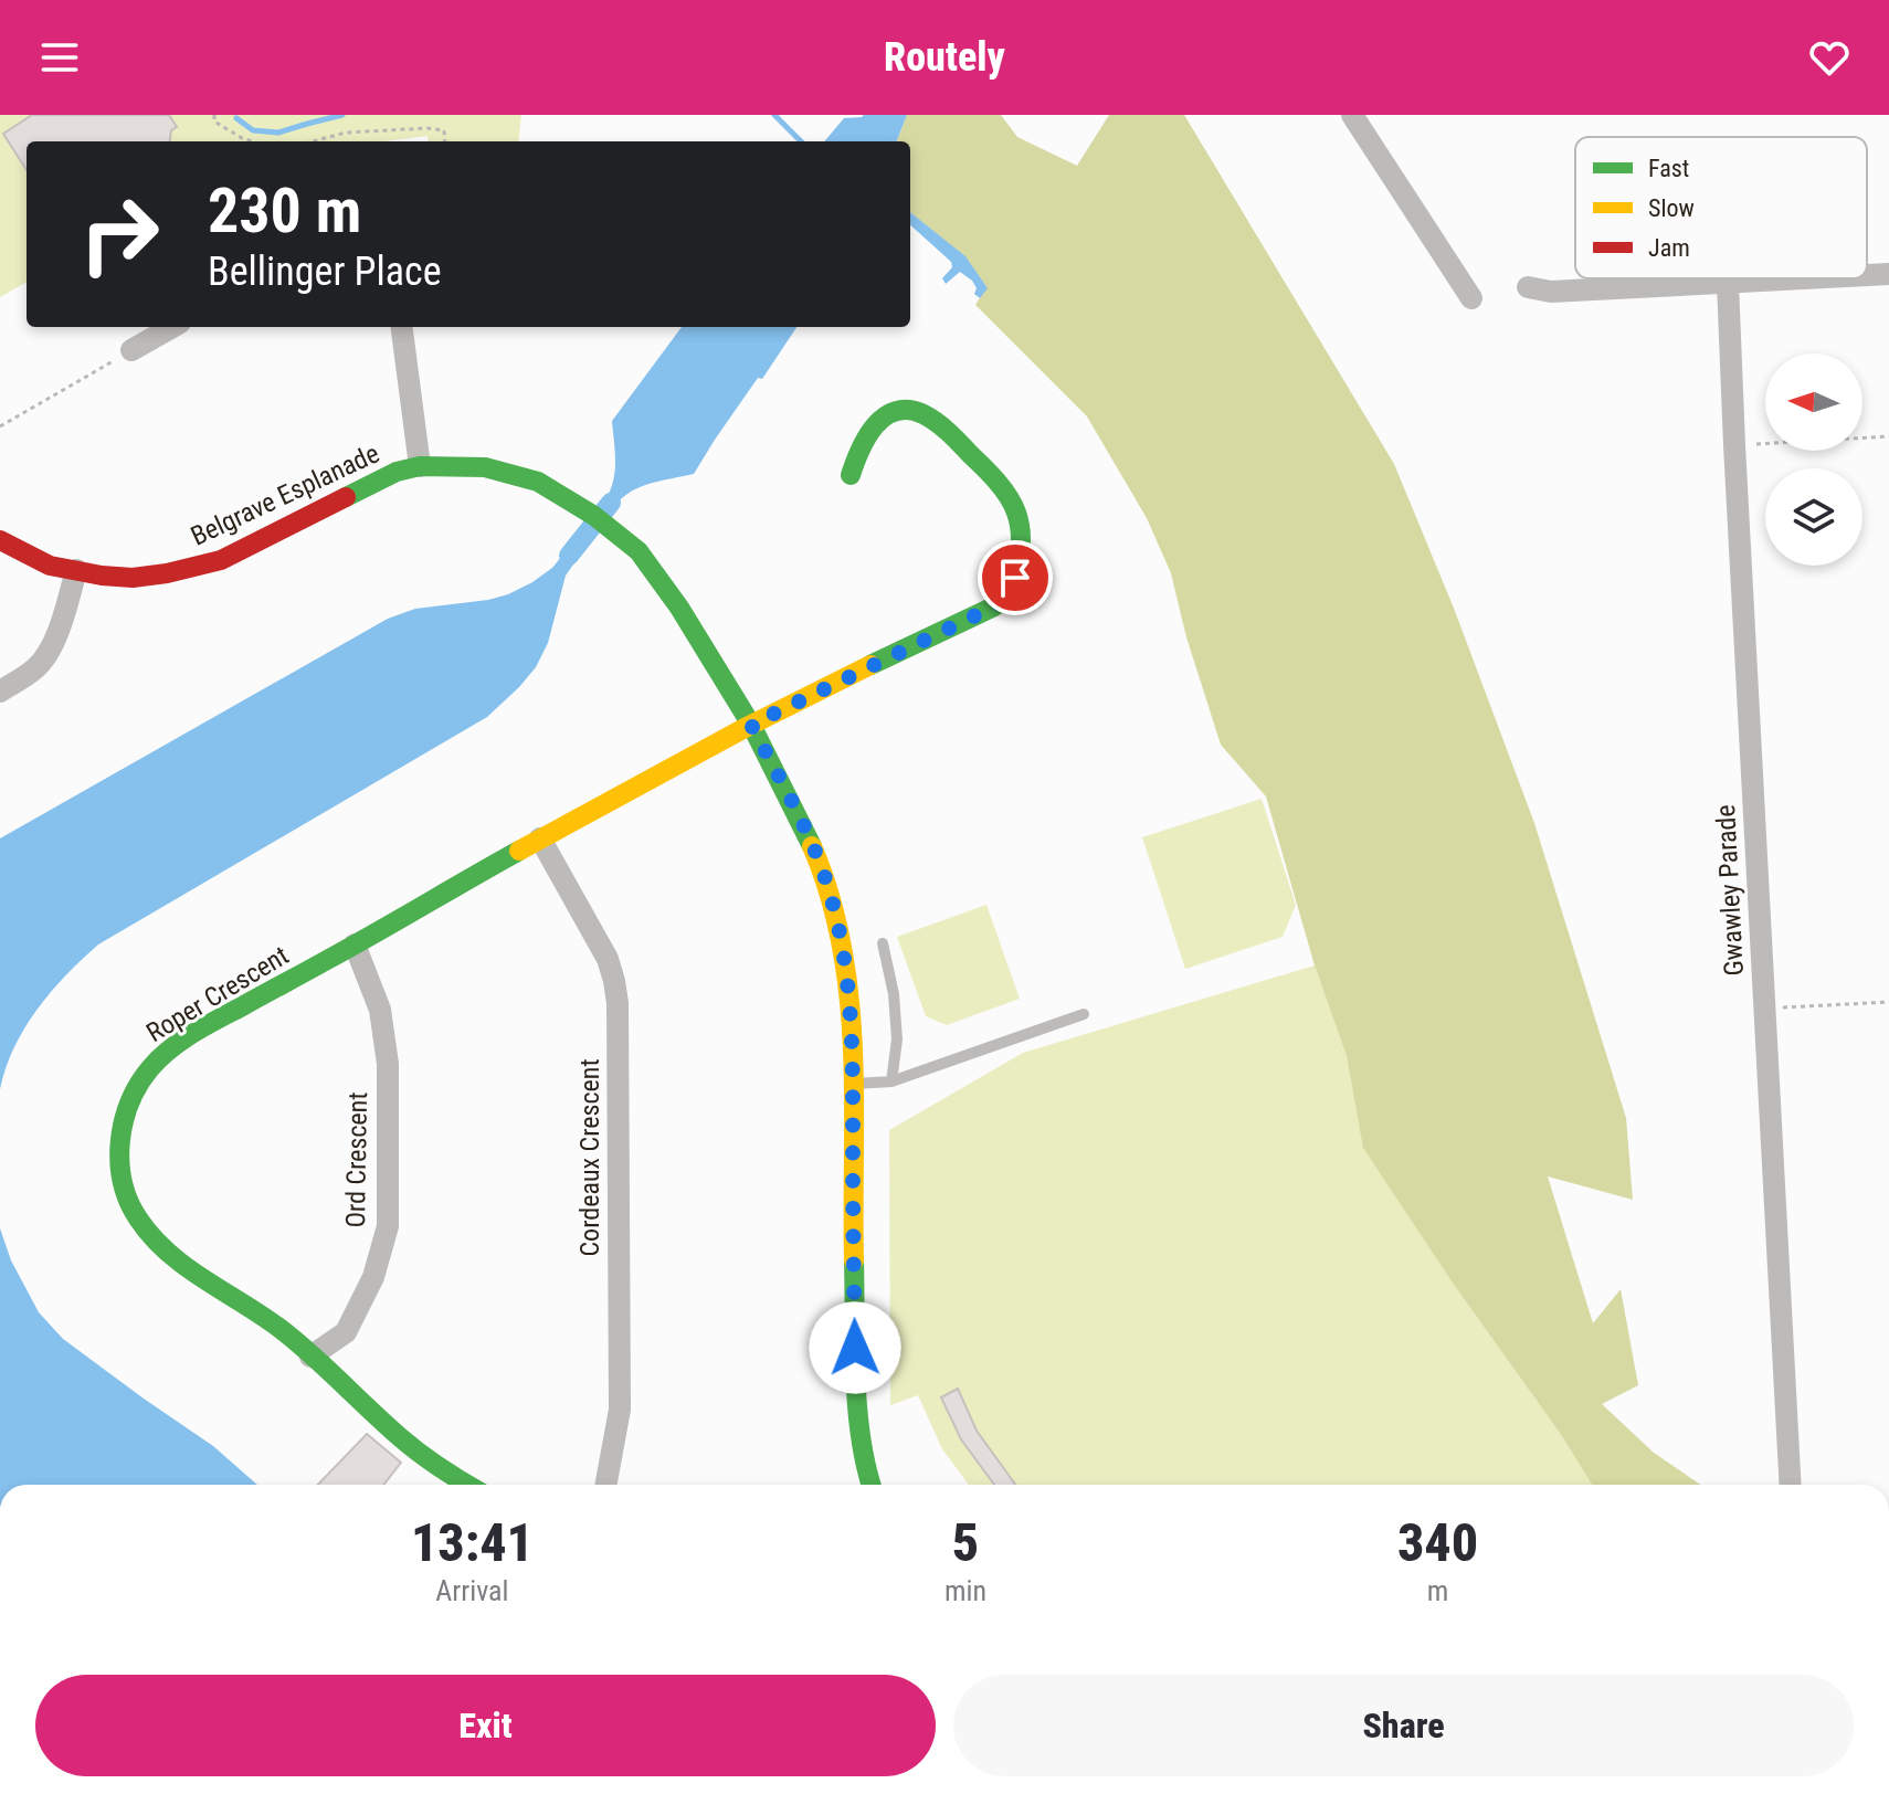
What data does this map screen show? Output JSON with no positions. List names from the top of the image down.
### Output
{
  "streets": {
    "street": [
      "Belgrave Esplanade",
      "Gwawley Parade",
      "Roper Crescent",
      "Cordeaux Crescent",
      "Ord Crescent"
    ]
  },
  "crossings": [
    ["Belgrave Esplanade", "Roper Crescent"],
    ["Roper Crescent", "Cordeaux Crescent"],
    ["Roper Crescent", "Ord Crescent"]
  ],
  "legend": ["Fast", "Slow", "Jam"],
  "north": "left",
  "page": {
    "header": "Routely",
    "turn": ["230 m", "Bellinger Place"],
    "eta": [
      "13:41",
      "Arrival",
      "5",
      "min",
      "340",
      "m"
    ],
    "buttons": ["Exit", "Share"]
  }
}
